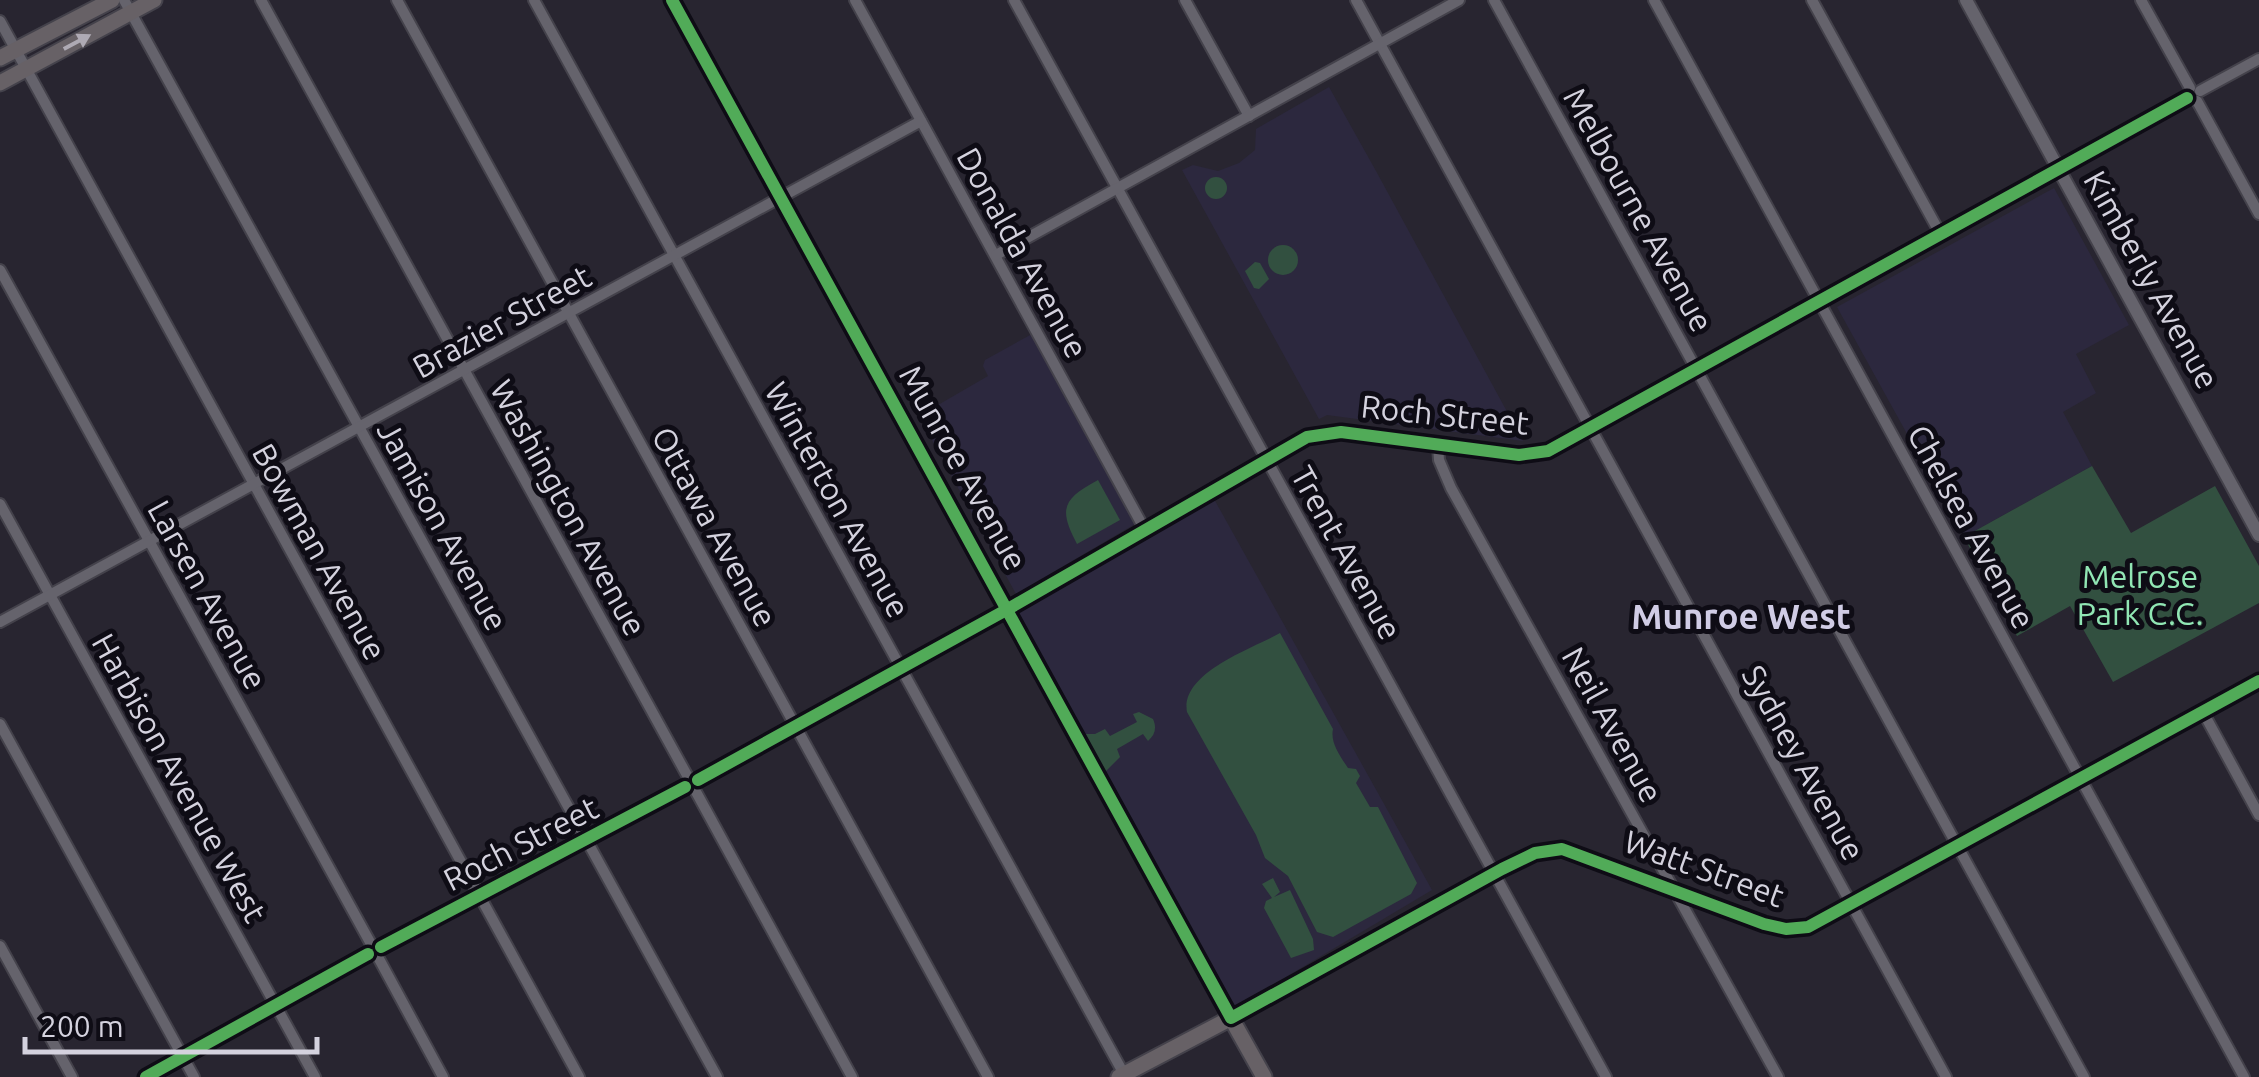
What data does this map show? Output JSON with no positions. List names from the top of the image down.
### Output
{
  "streets": {
    "main road": ["Munroe Avenue", "Watt Street"],
    "street": [
      "Melbourne Avenue",
      "Donalda Avenue",
      "Kimberly Avenue",
      "Brazier Street",
      "Roch Street",
      "Winterton Avenue",
      "Washington Avenue",
      "Jamison Avenue",
      "Ottawa Avenue",
      "Chelsea Avenue",
      "Bowman Avenue",
      "Trent Avenue",
      "Larsen Avenue",
      "Neil Avenue",
      "Sydney Avenue",
      "Harbison Avenue West"
    ]
  },
  "crossings": [
    ["Melbourne Avenue", "Roch Street"],
    ["Melbourne Avenue", "Watt Street"],
    ["Donalda Avenue", "Brazier Street"],
    ["Donalda Avenue", "Roch Street"],
    ["Kimberly Avenue", "Roch Street"],
    ["Brazier Street", "Munroe Avenue"],
    ["Brazier Street", "Winterton Avenue"],
    ["Brazier Street", "Washington Avenue"],
    ["Brazier Street", "Jamison Avenue"],
    ["Brazier Street", "Ottawa Avenue"],
    ["Brazier Street", "Bowman Avenue"],
    ["Brazier Street", "Larsen Avenue"],
    ["Brazier Street", "Harbison Avenue West"],
    ["Roch Street", "Munroe Avenue"],
    ["Roch Street", "Winterton Avenue"],
    ["Roch Street", "Washington Avenue"],
    ["Roch Street", "Jamison Avenue"],
    ["Roch Street", "Ottawa Avenue"],
    ["Roch Street", "Chelsea Avenue"],
    ["Roch Street", "Bowman Avenue"],
    ["Roch Street", "Trent Avenue"],
    ["Roch Street", "Larsen Avenue"],
    ["Roch Street", "Neil Avenue"],
    ["Roch Street", "Sydney Avenue"],
    ["Roch Street", "Harbison Avenue West"],
    ["Munroe Avenue", "Watt Street"],
    ["Winterton Avenue", "Watt Street"],
    ["Chelsea Avenue", "Watt Street"],
    ["Trent Avenue", "Watt Street"],
    ["Neil Avenue", "Watt Street"],
    ["Sydney Avenue", "Watt Street"]
  ],
  "districts": ["Munroe West"],
  "parks": ["Melrose Park C.C."],
  "scale_bar": "200 m"
}
